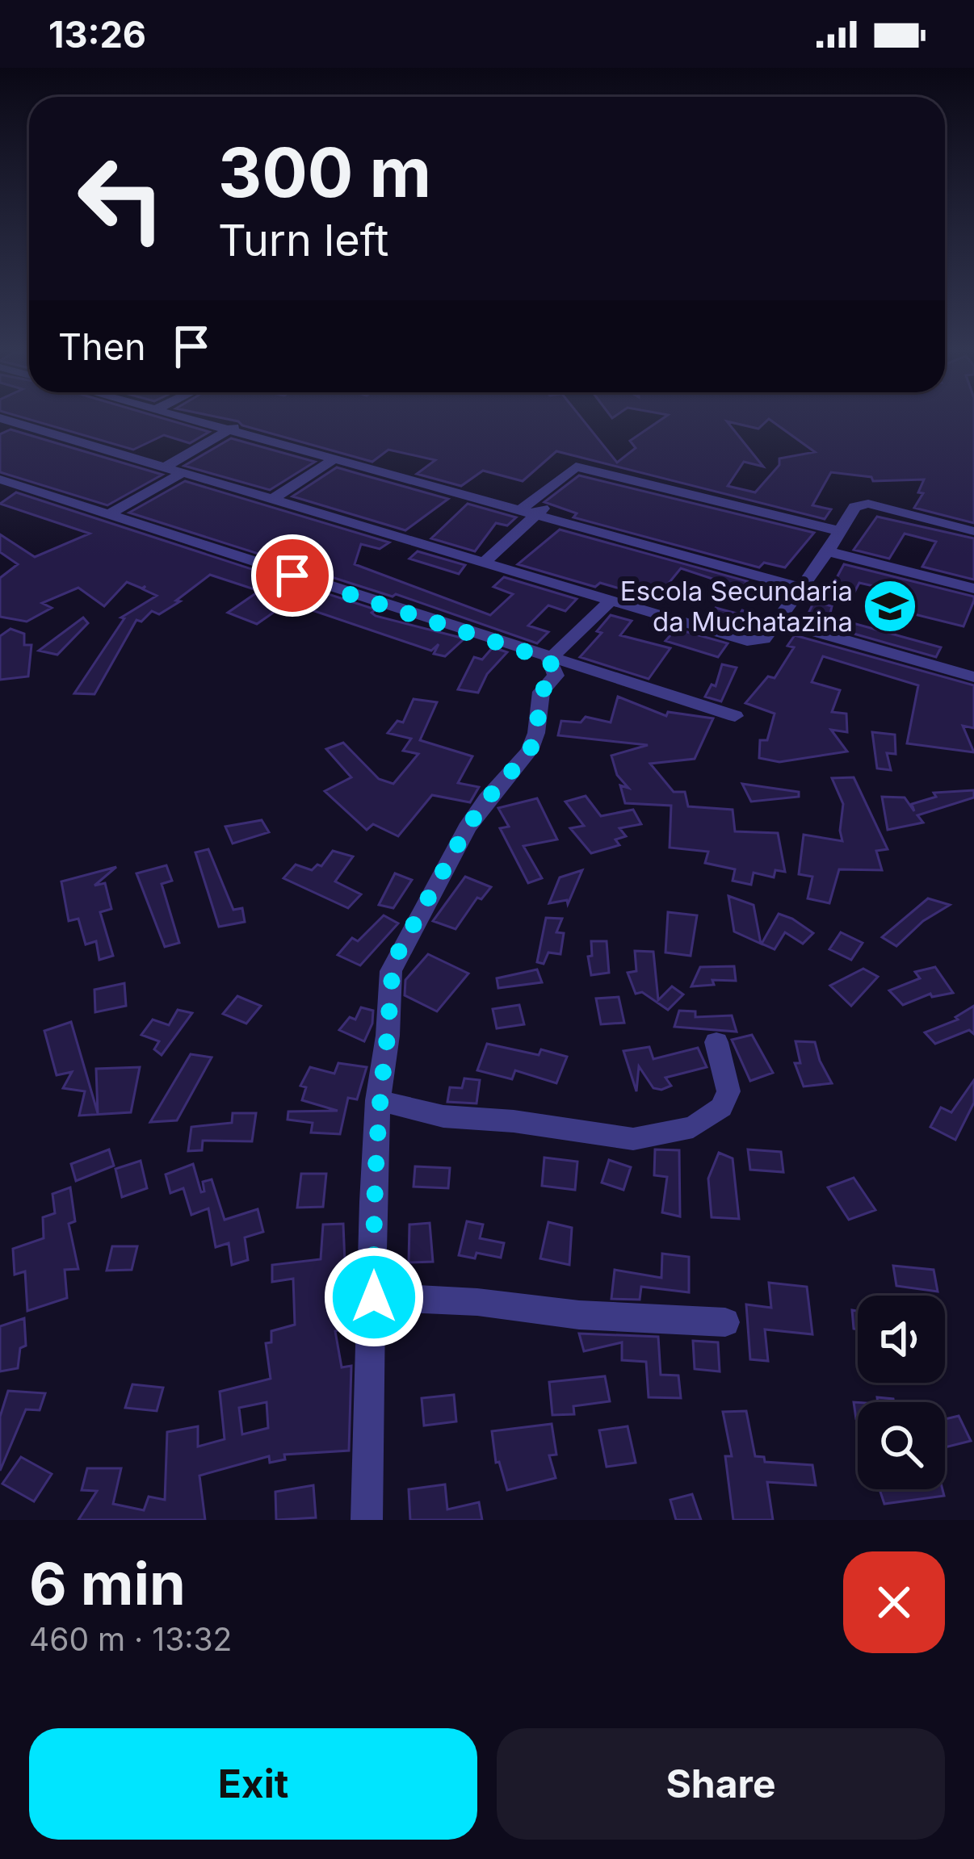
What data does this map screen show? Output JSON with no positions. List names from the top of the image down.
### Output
{
  "places": {
    "school or university": ["Escola Secundaria da Muchatazina"]
  },
  "page": {
    "status": "13:26",
    "turn": ["300 m", "Turn left"],
    "then": "Then",
    "heading": ["6 min", "460 m · 13:32"],
    "buttons": ["Exit", "Share"]
  }
}
